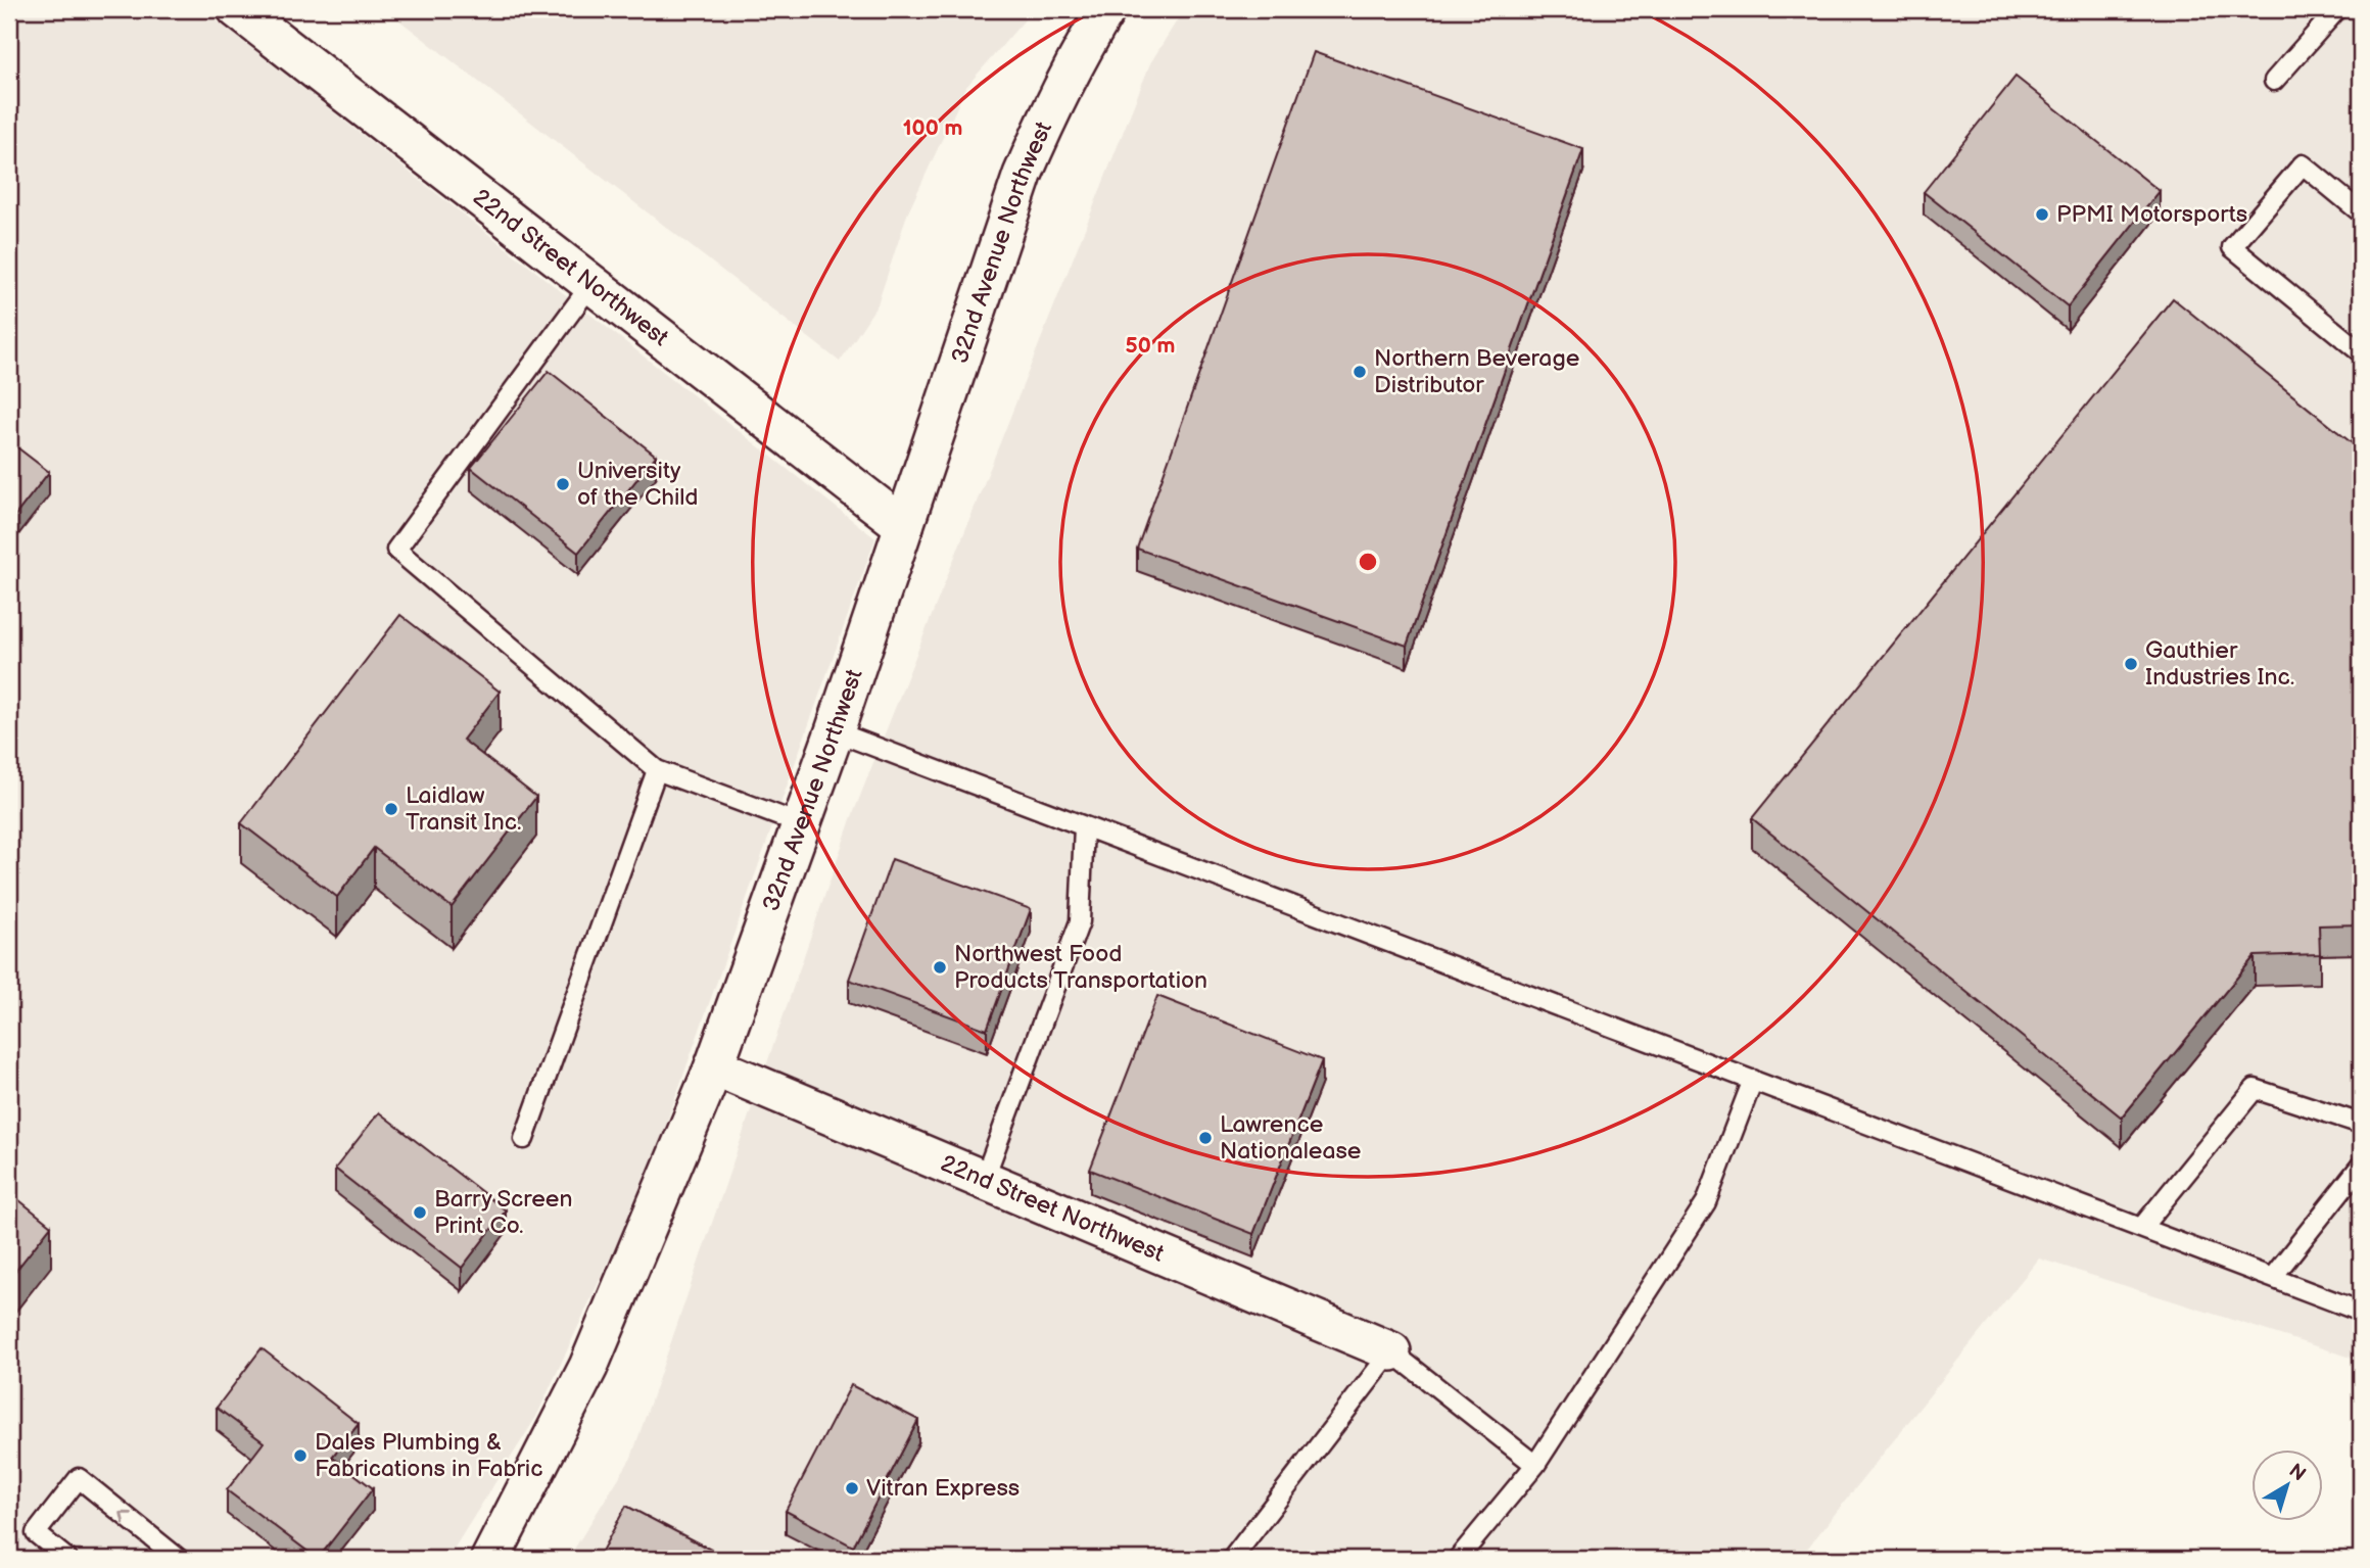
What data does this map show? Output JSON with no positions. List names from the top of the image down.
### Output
{
  "streets": {
    "street": ["32nd Avenue Northwest", "22nd Street Northwest"]
  },
  "crossings": [
    ["32nd Avenue Northwest", "22nd Street Northwest"]
  ],
  "places": [
    "PPMI Motorsports",
    "Northern Beverage Distributor",
    "University of the Child",
    "Gauthier Industries Inc.",
    "Laidlaw Transit Inc.",
    "Northwest Food Products Transportation",
    "Lawrence Nationalease",
    "Barry Screen Print Co.",
    "Dales Plumbing & Fabrications in Fabric",
    "Vitran Express"
  ],
  "north": "top right",
  "rings": ["100 m", "50 m"]
}
